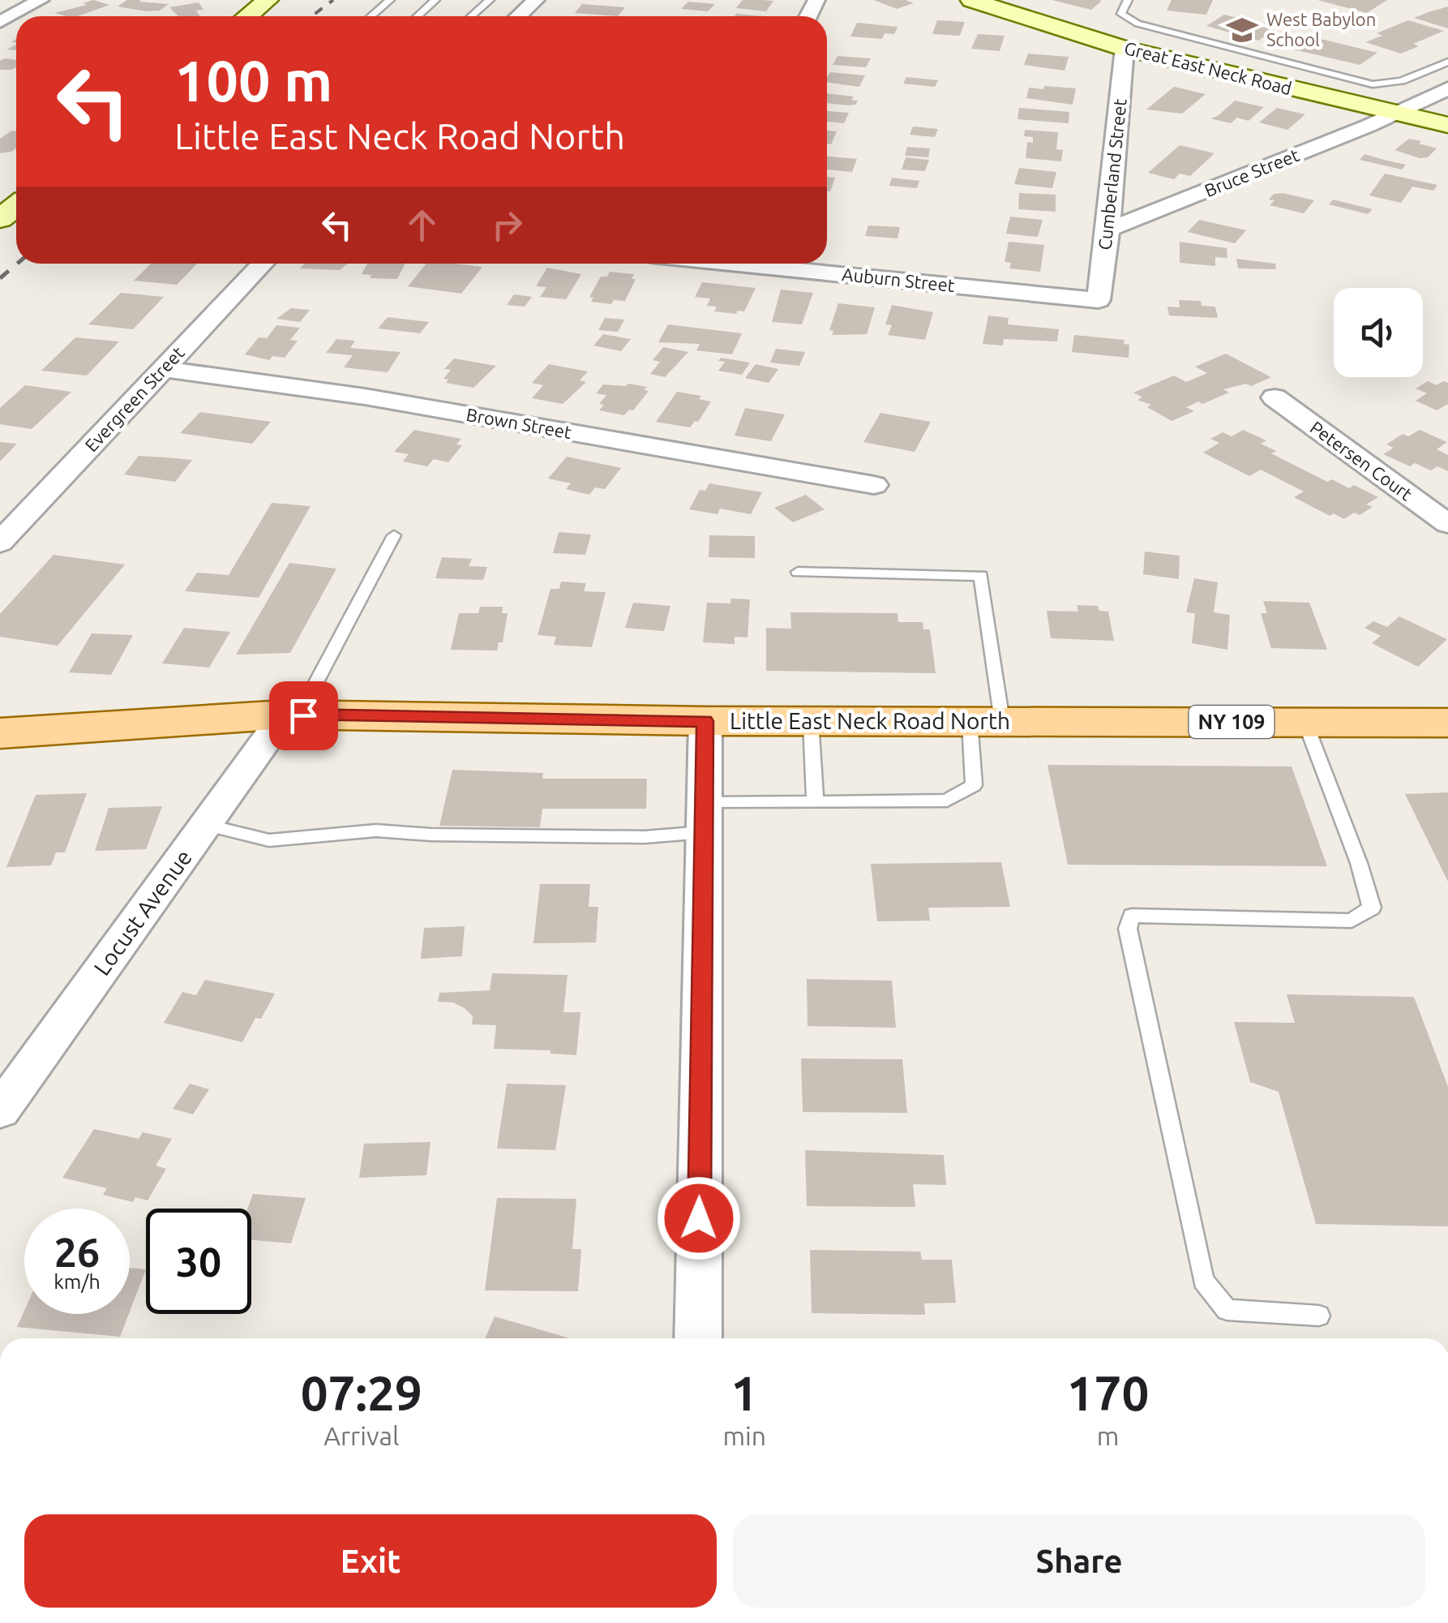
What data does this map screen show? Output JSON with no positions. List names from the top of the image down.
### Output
{
  "streets": {
    "main road": ["Great East Neck Road", "Little East Neck Road North", "NY 109"],
    "street": [
      "Bruce Street",
      "Cumberland Street",
      "Auburn Street",
      "Evergreen Street",
      "Brown Street",
      "Petersen Court",
      "Locust Avenue"
    ]
  },
  "crossings": [
    ["Great East Neck Road", "Bruce Street"],
    ["Great East Neck Road", "Cumberland Street"],
    ["Bruce Street", "Cumberland Street"],
    ["Cumberland Street", "Auburn Street"],
    ["Evergreen Street", "Brown Street"],
    ["Little East Neck Road North", "Locust Avenue"]
  ],
  "places": {
    "school or university": ["West Babylon School"]
  },
  "page": {
    "turn": ["100 m", "Little East Neck Road North"],
    "speed": "26 km/h",
    "limit": "30",
    "eta": [
      "07:29",
      "Arrival",
      "1",
      "min",
      "170",
      "m"
    ],
    "buttons": ["Exit", "Share"]
  }
}
